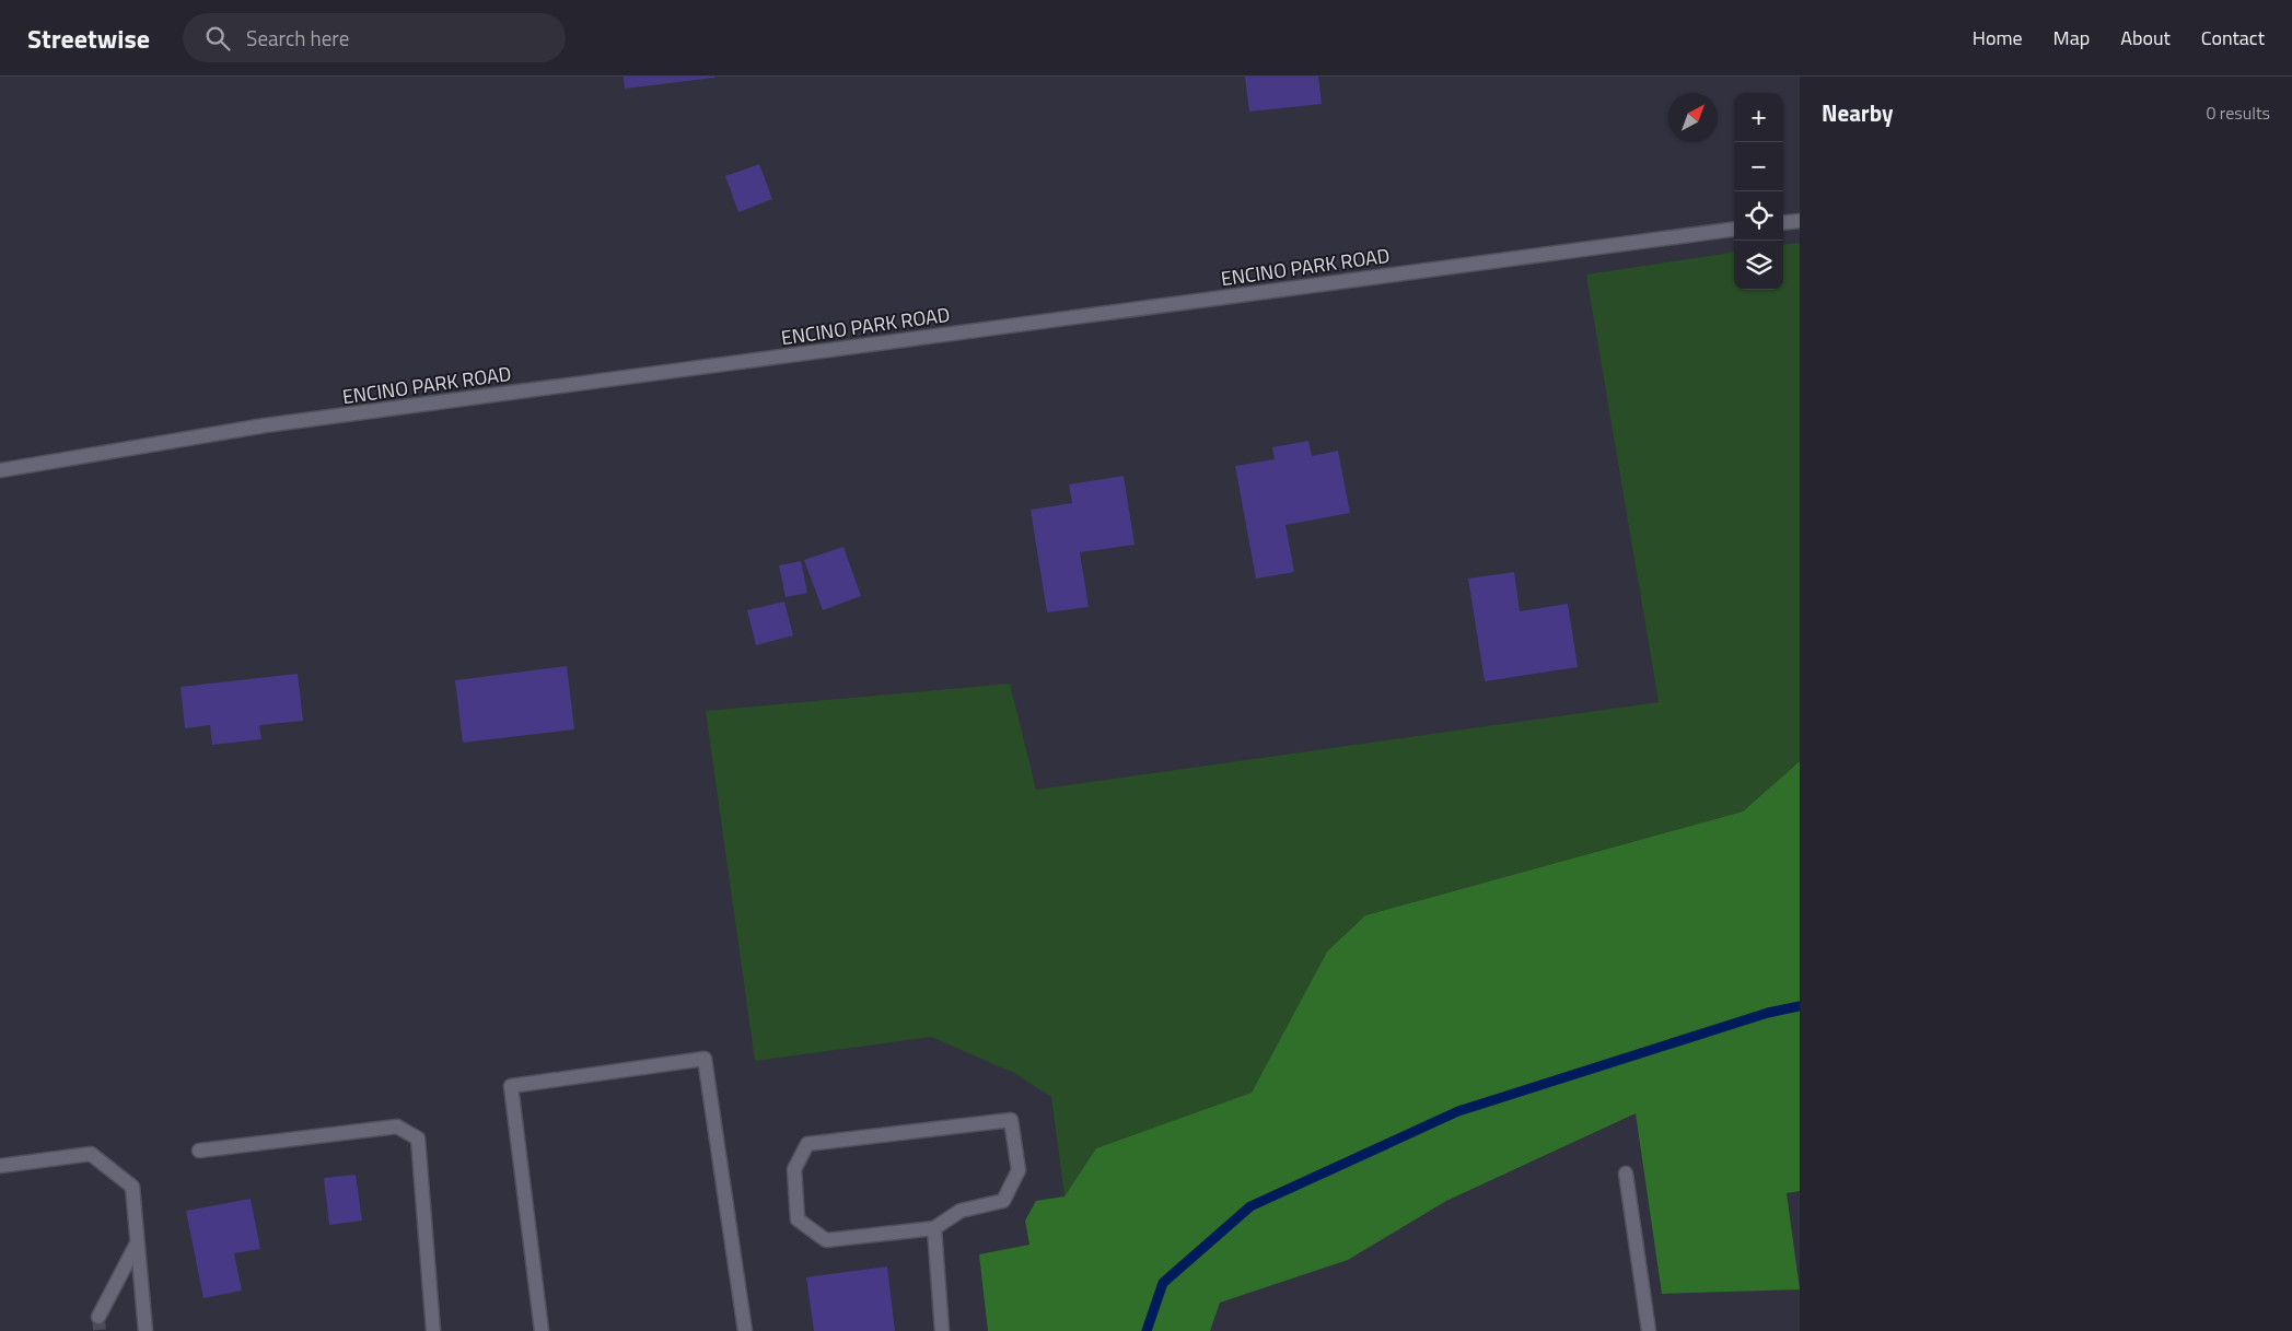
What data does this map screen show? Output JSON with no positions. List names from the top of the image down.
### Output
{
  "streets": {
    "street": ["ENCINO PARK ROAD"]
  },
  "north": "top right",
  "page": {
    "header": "Streetwise",
    "search": "Search here",
    "nav": [
      "Home",
      "Map",
      "About",
      "Contact"
    ],
    "heading": ["Nearby", "0 results"],
    "map_buttons": ["+", "−"]
  }
}
